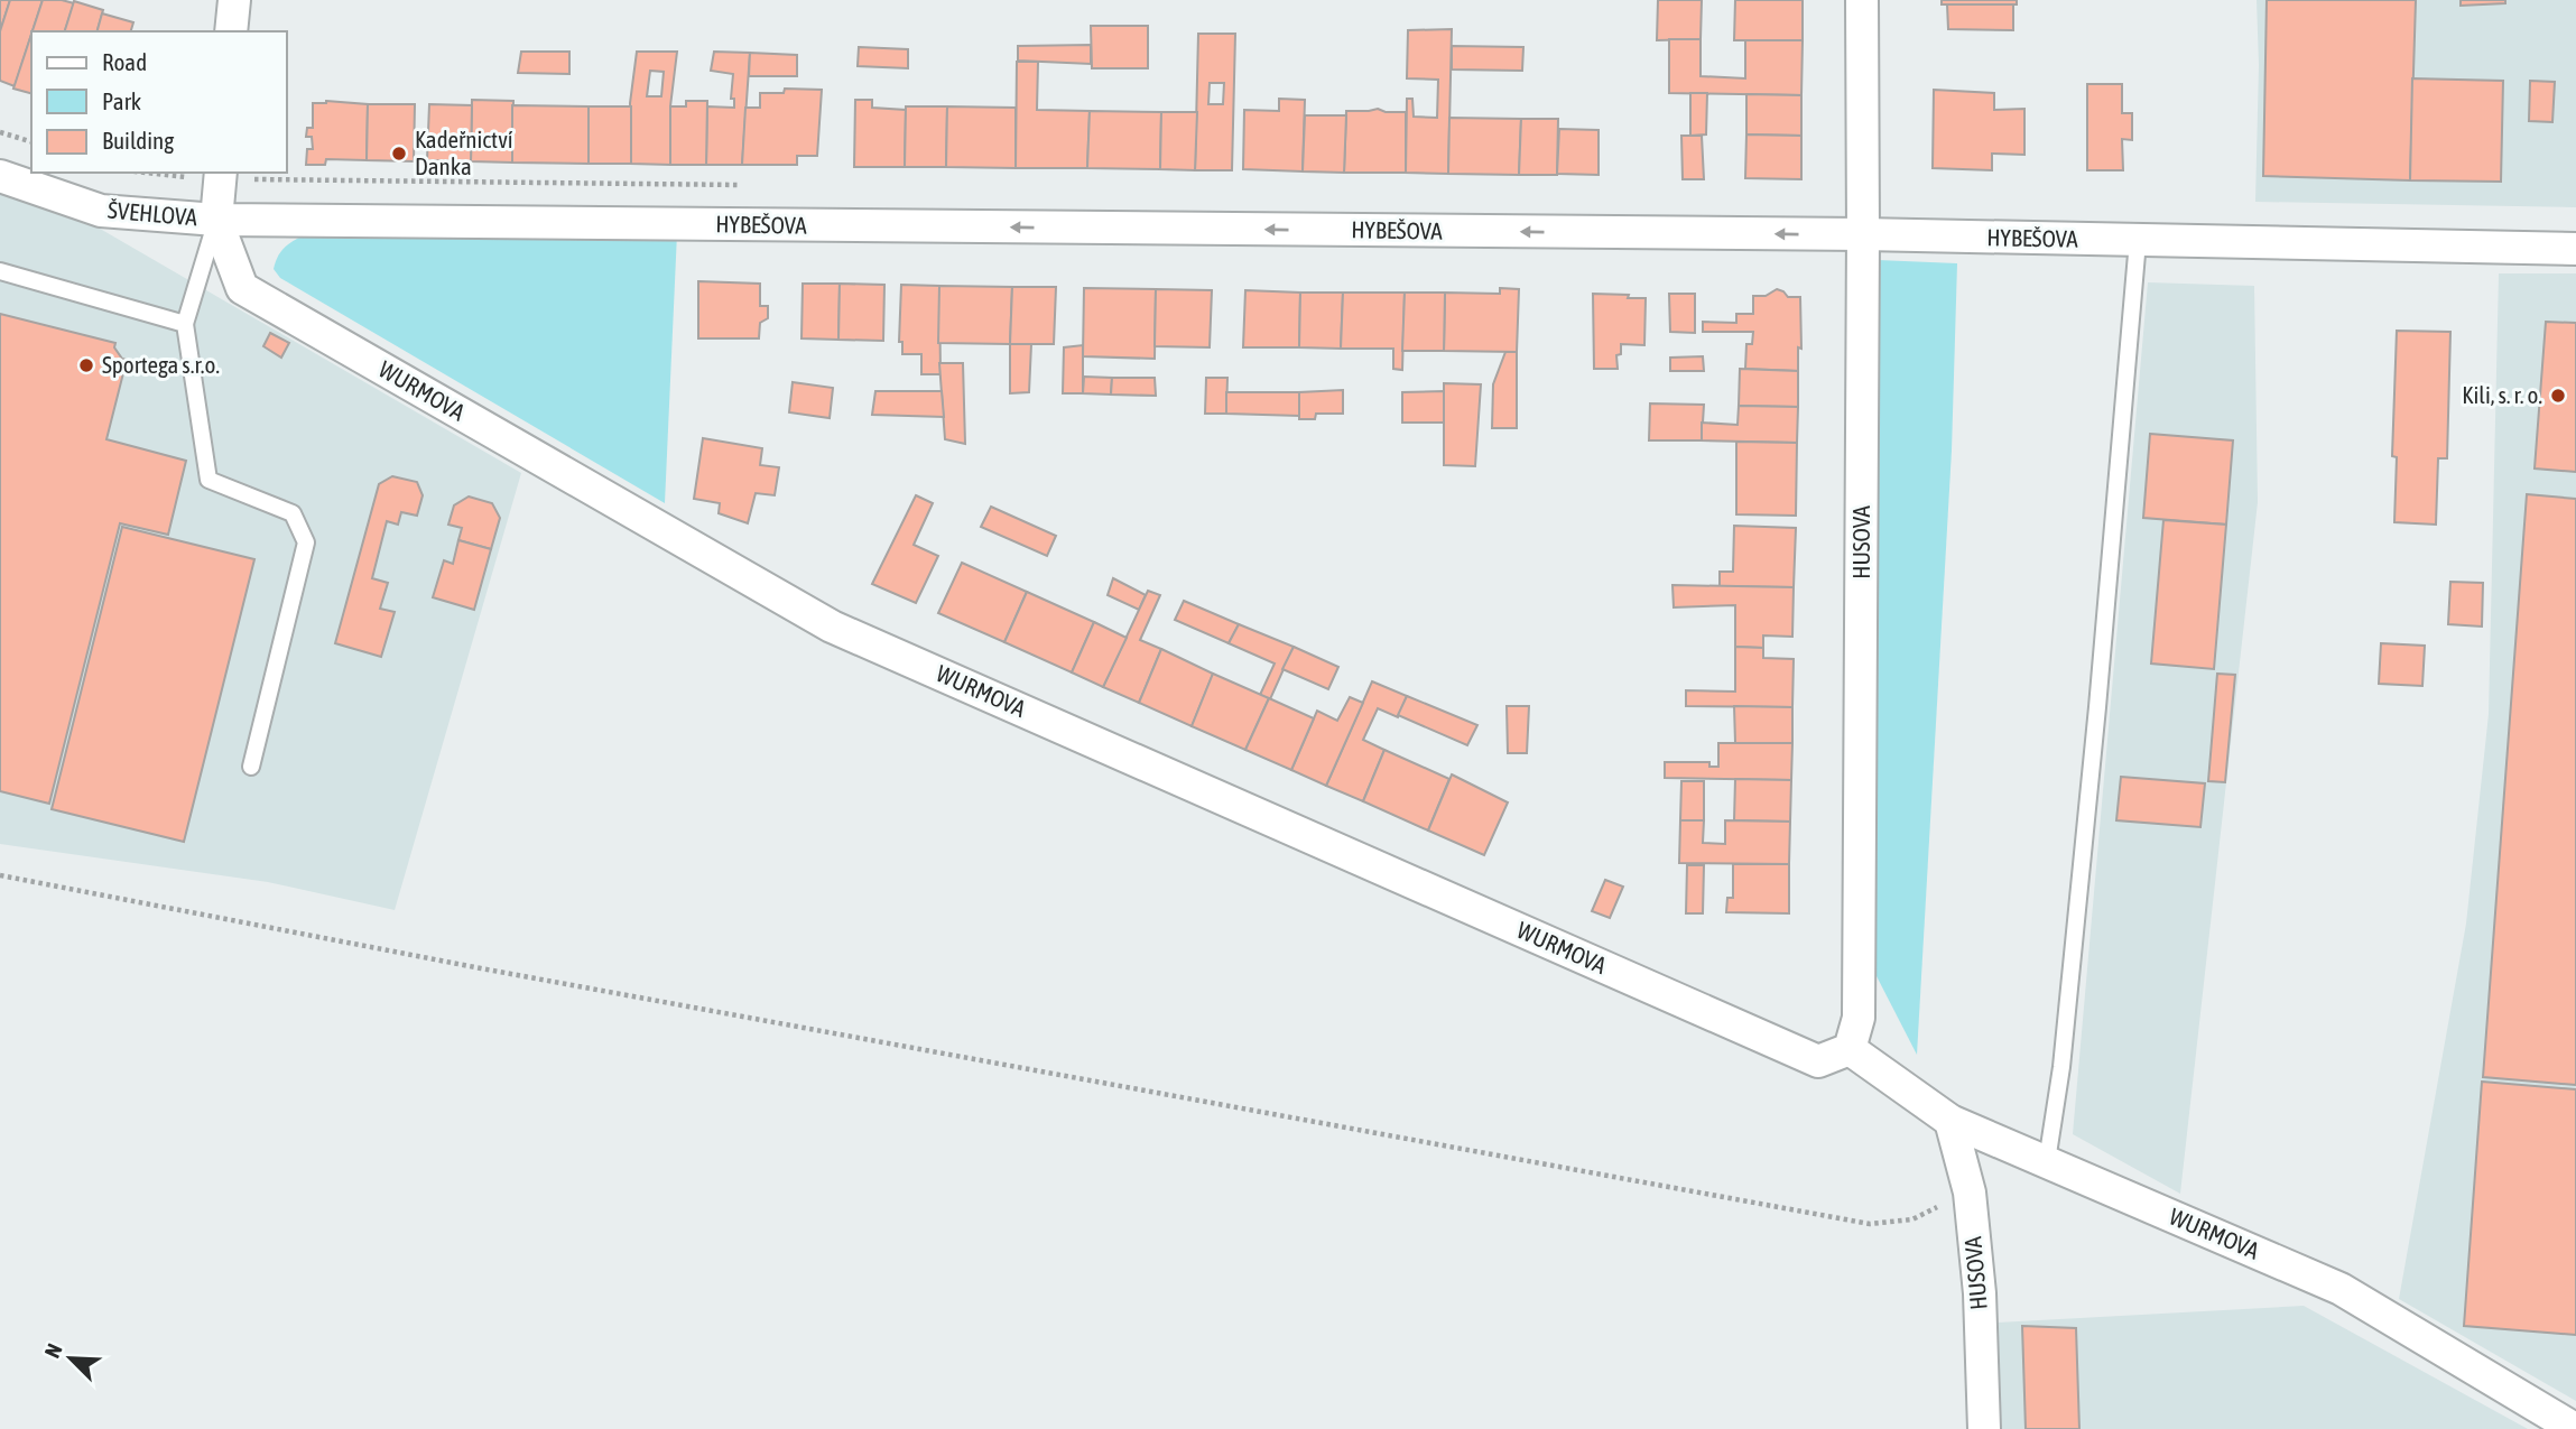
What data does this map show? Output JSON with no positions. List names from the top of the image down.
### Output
{
  "streets": {
    "street": [
      "ŠVEHLOVA",
      "HYBEŠOVA",
      "WURMOVA",
      "HUSOVA"
    ]
  },
  "crossings": [
    ["ŠVEHLOVA", "HYBEŠOVA"],
    ["ŠVEHLOVA", "WURMOVA"],
    ["HYBEŠOVA", "WURMOVA"],
    ["HYBEŠOVA", "HUSOVA"],
    ["WURMOVA", "HUSOVA"]
  ],
  "one_way": ["HYBEŠOVA"],
  "places": ["Kadeřnictví Danka", "Sportega s.r.o.", "Kili, s. r. o."],
  "legend": ["Road", "Park", "Building"],
  "north": "top left"
}
